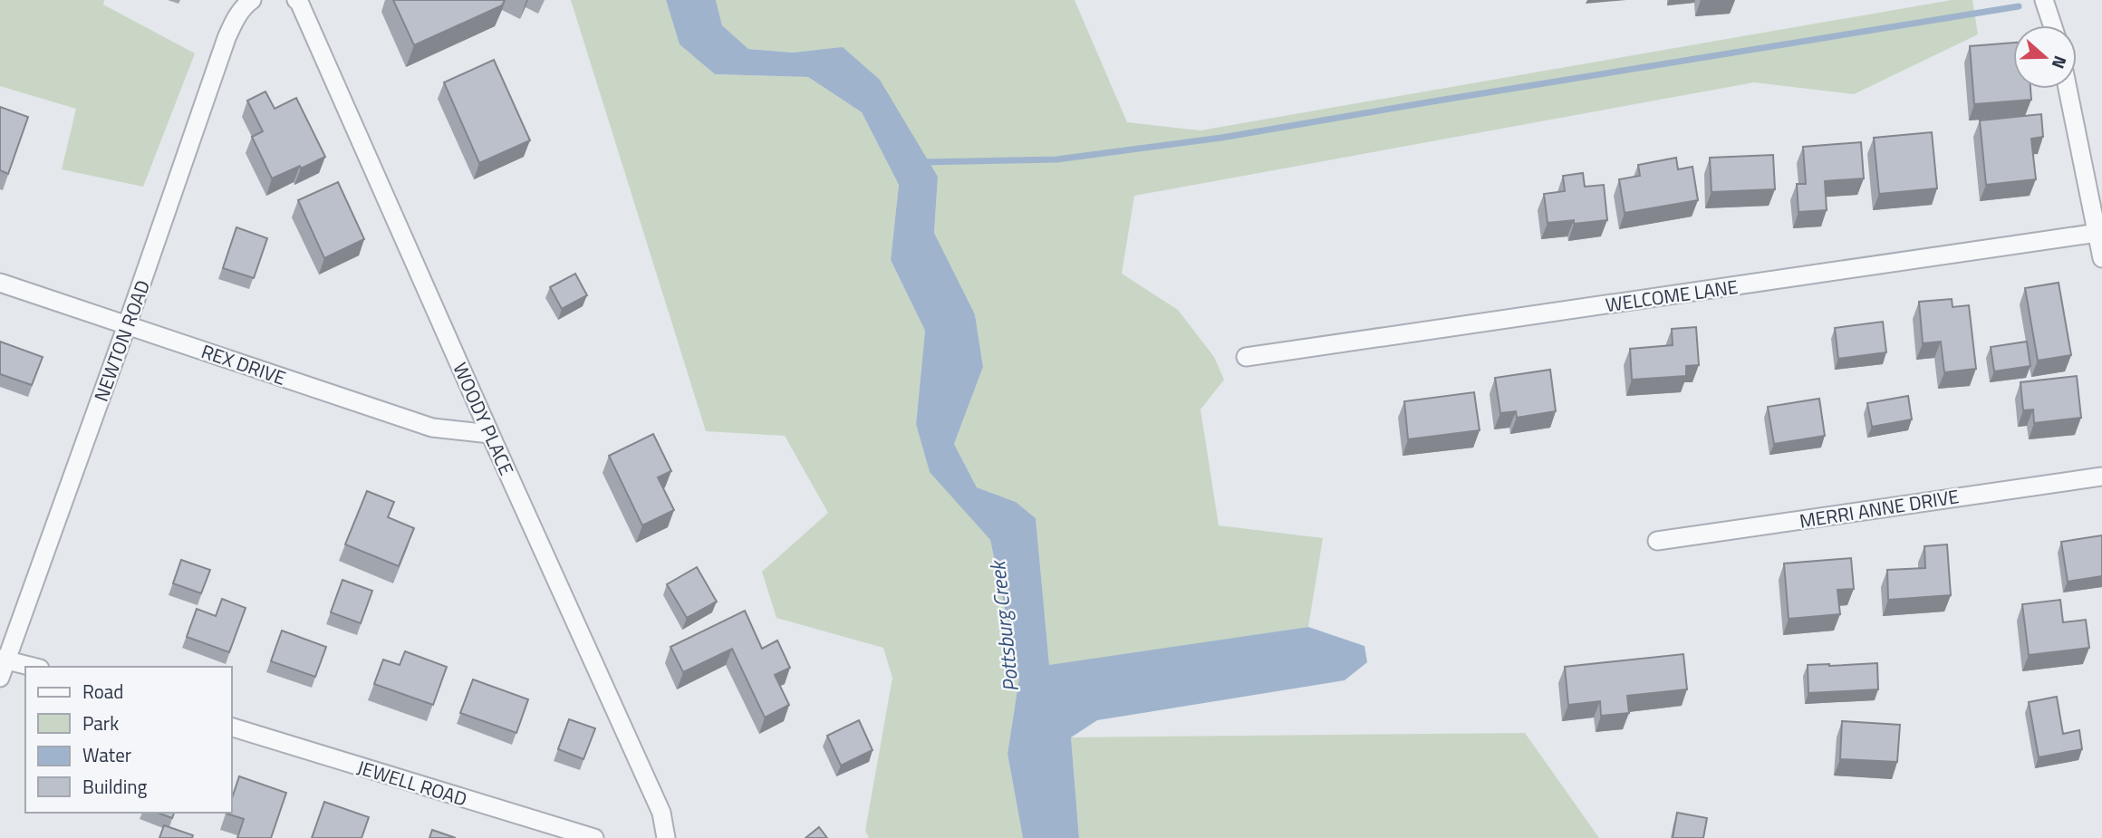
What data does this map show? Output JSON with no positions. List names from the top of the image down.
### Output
{
  "streets": {
    "street": [
      "WELCOME LANE",
      "NEWTON ROAD",
      "REX DRIVE",
      "WOODY PLACE",
      "MERRI ANNE DRIVE",
      "JEWELL ROAD"
    ]
  },
  "crossings": [
    ["NEWTON ROAD", "REX DRIVE"],
    ["REX DRIVE", "WOODY PLACE"]
  ],
  "water": ["Pottsburg Creek"],
  "legend": [
    "Road",
    "Park",
    "Water",
    "Building"
  ],
  "north": "right"
}
